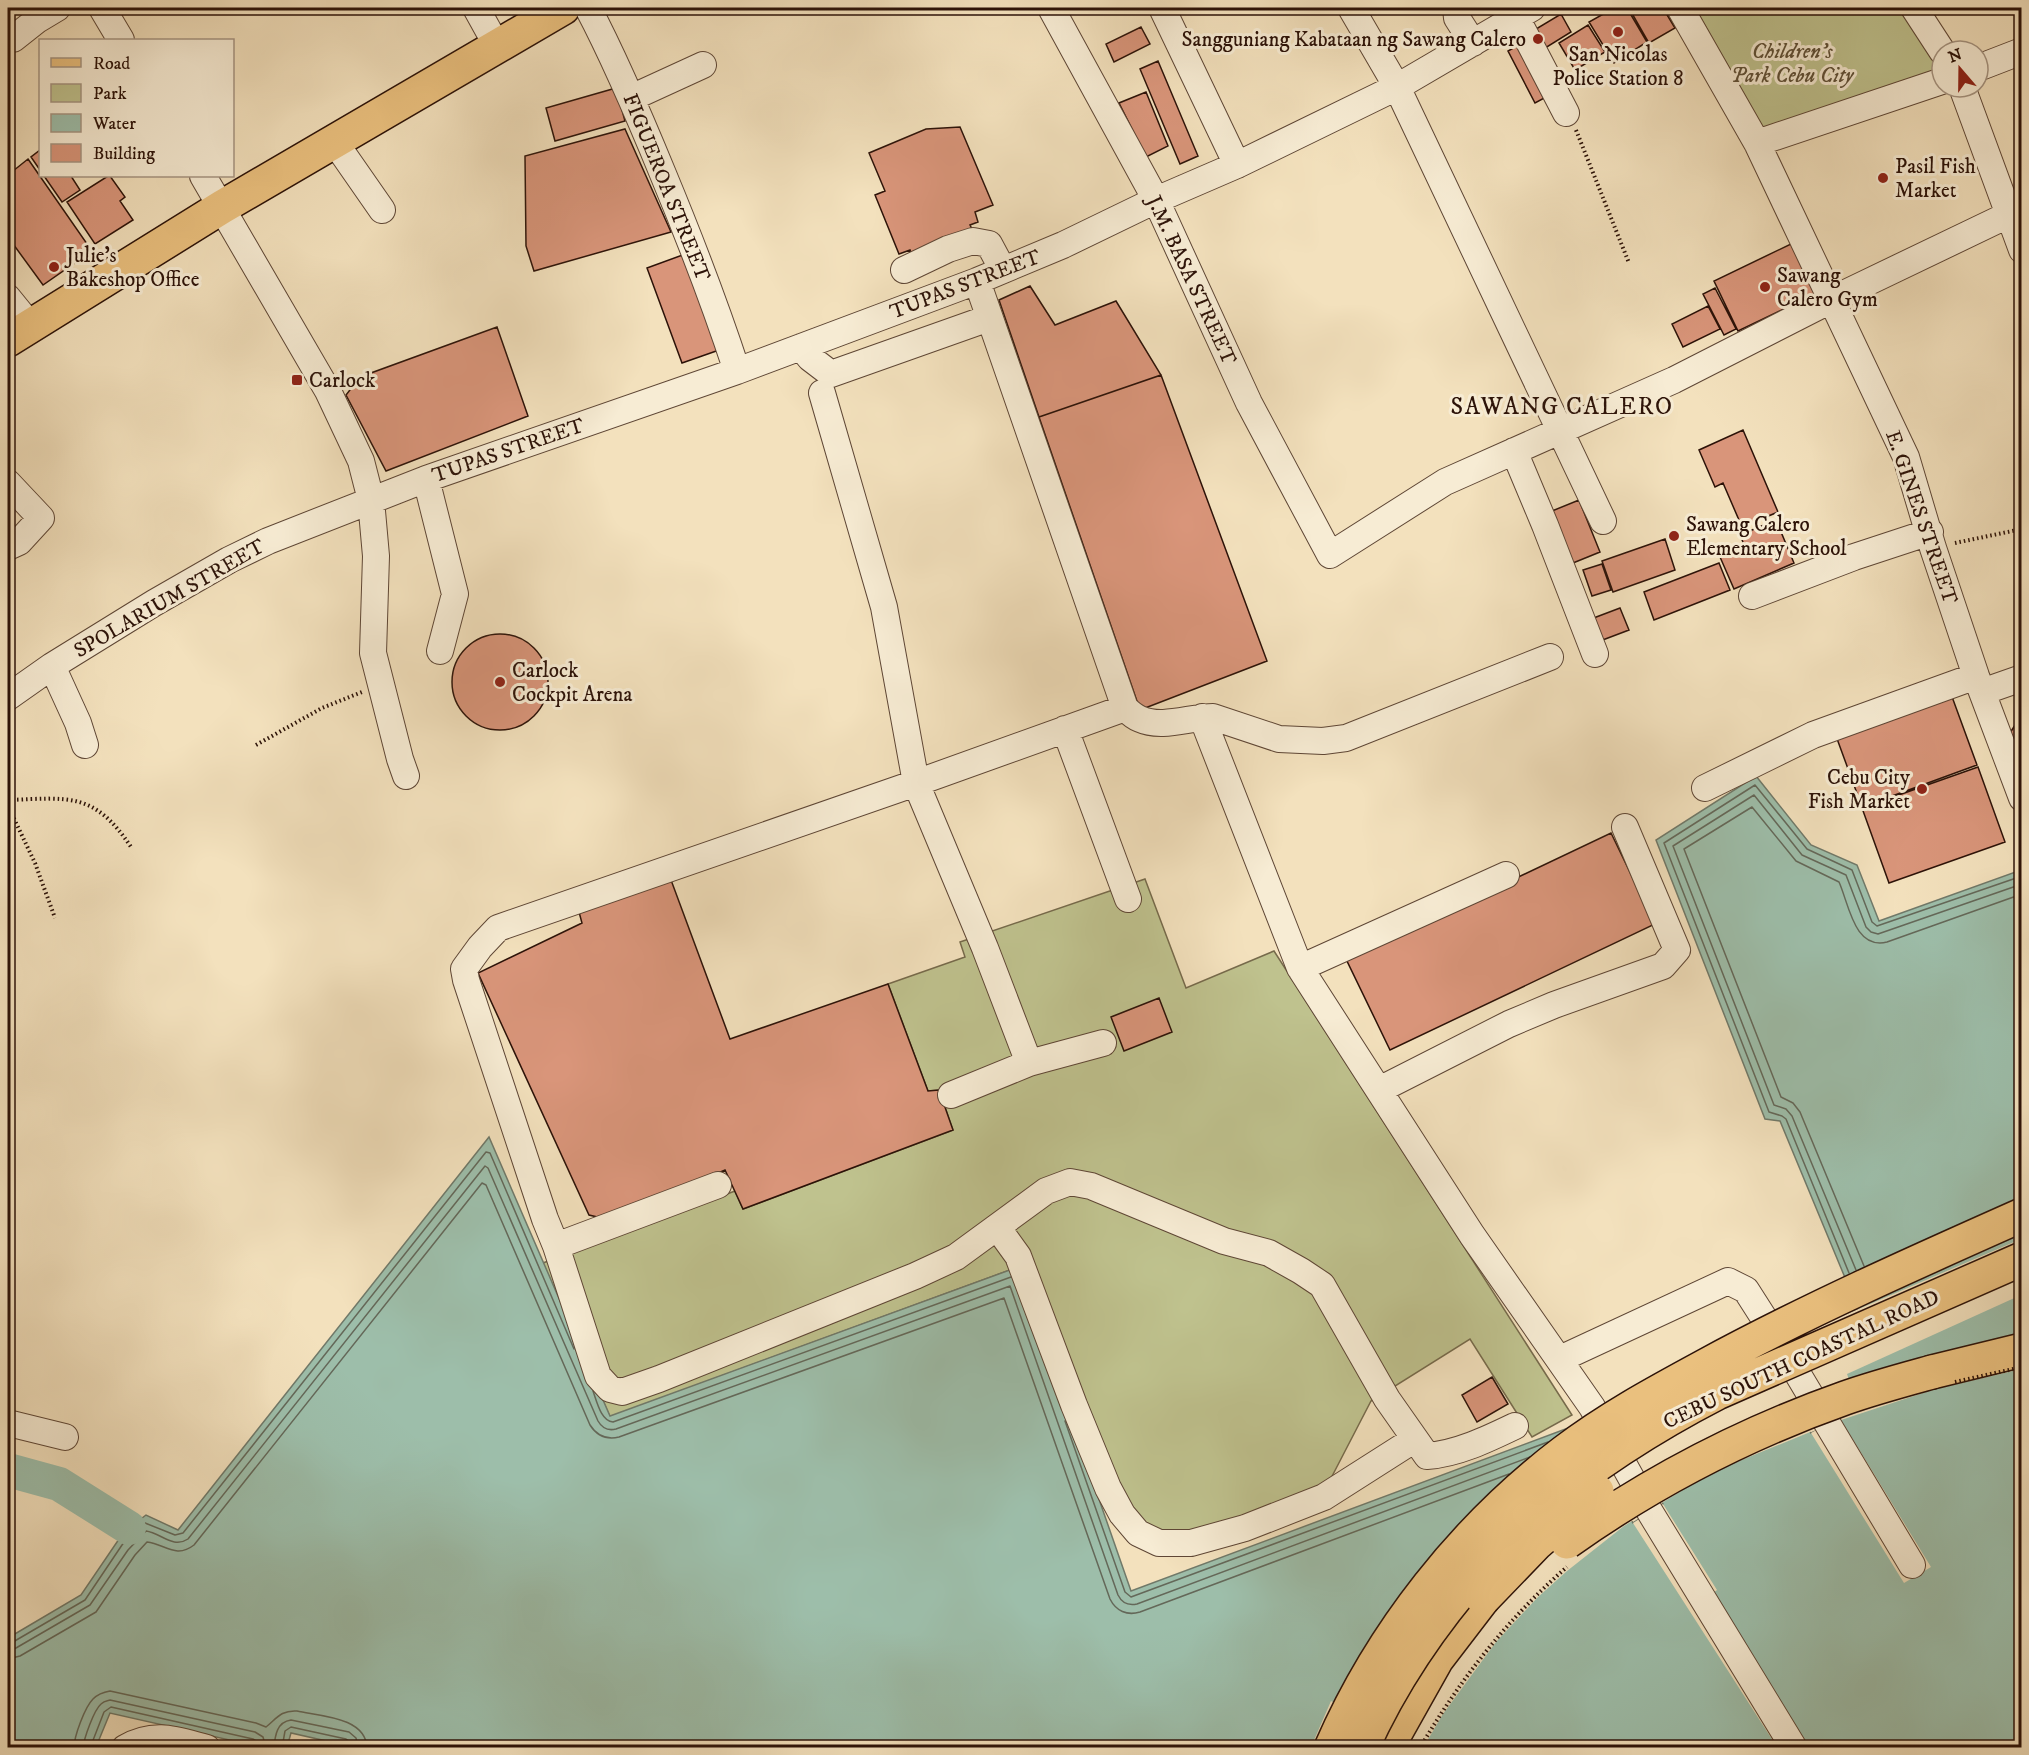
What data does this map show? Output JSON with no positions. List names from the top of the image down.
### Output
{
  "streets": {
    "main road": ["CEBU SOUTH COASTAL ROAD"],
    "street": [
      "FIGUEROA STREET",
      "J.M. BASA STREET",
      "TUPAS STREET",
      "E. GINES STREET",
      "SPOLARIUM STREET"
    ]
  },
  "crossings": [
    ["FIGUEROA STREET", "TUPAS STREET"],
    ["J.M. BASA STREET", "TUPAS STREET"],
    ["TUPAS STREET", "SPOLARIUM STREET"]
  ],
  "districts": ["SAWANG CALERO"],
  "parks": ["Children's Park Cebu City"],
  "places": {
    "other": [
      "San Nicolas Police Station 8",
      "Sangguniang Kabataan ng Sawang Calero",
      "Pasil Fish Market",
      "Julie's Bakeshop Office",
      "Sawang Calero Gym",
      "Sawang Calero Elementary School",
      "Carlock Cockpit Arena",
      "Cebu City Fish Market"
    ],
    "transit": ["Carlock"]
  },
  "legend": [
    "Road",
    "Park",
    "Water",
    "Building"
  ],
  "north": "top"
}
